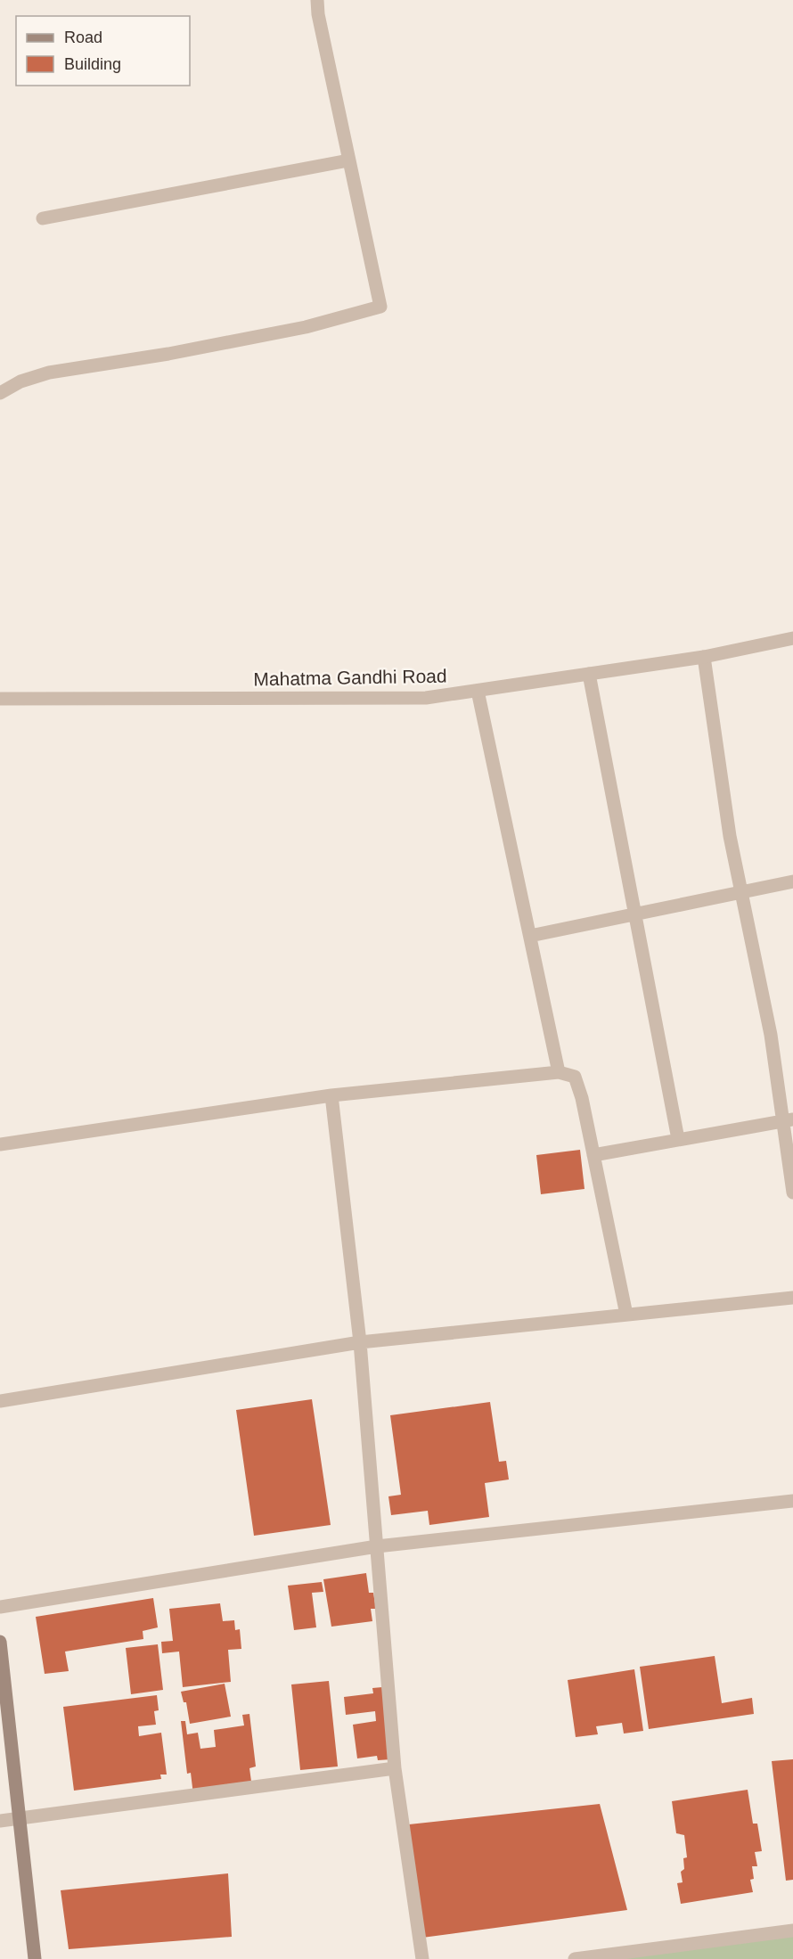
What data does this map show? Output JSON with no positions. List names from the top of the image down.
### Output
{
  "streets": {
    "street": ["Mahatma Gandhi Road"]
  },
  "legend": ["Road", "Building"]
}
